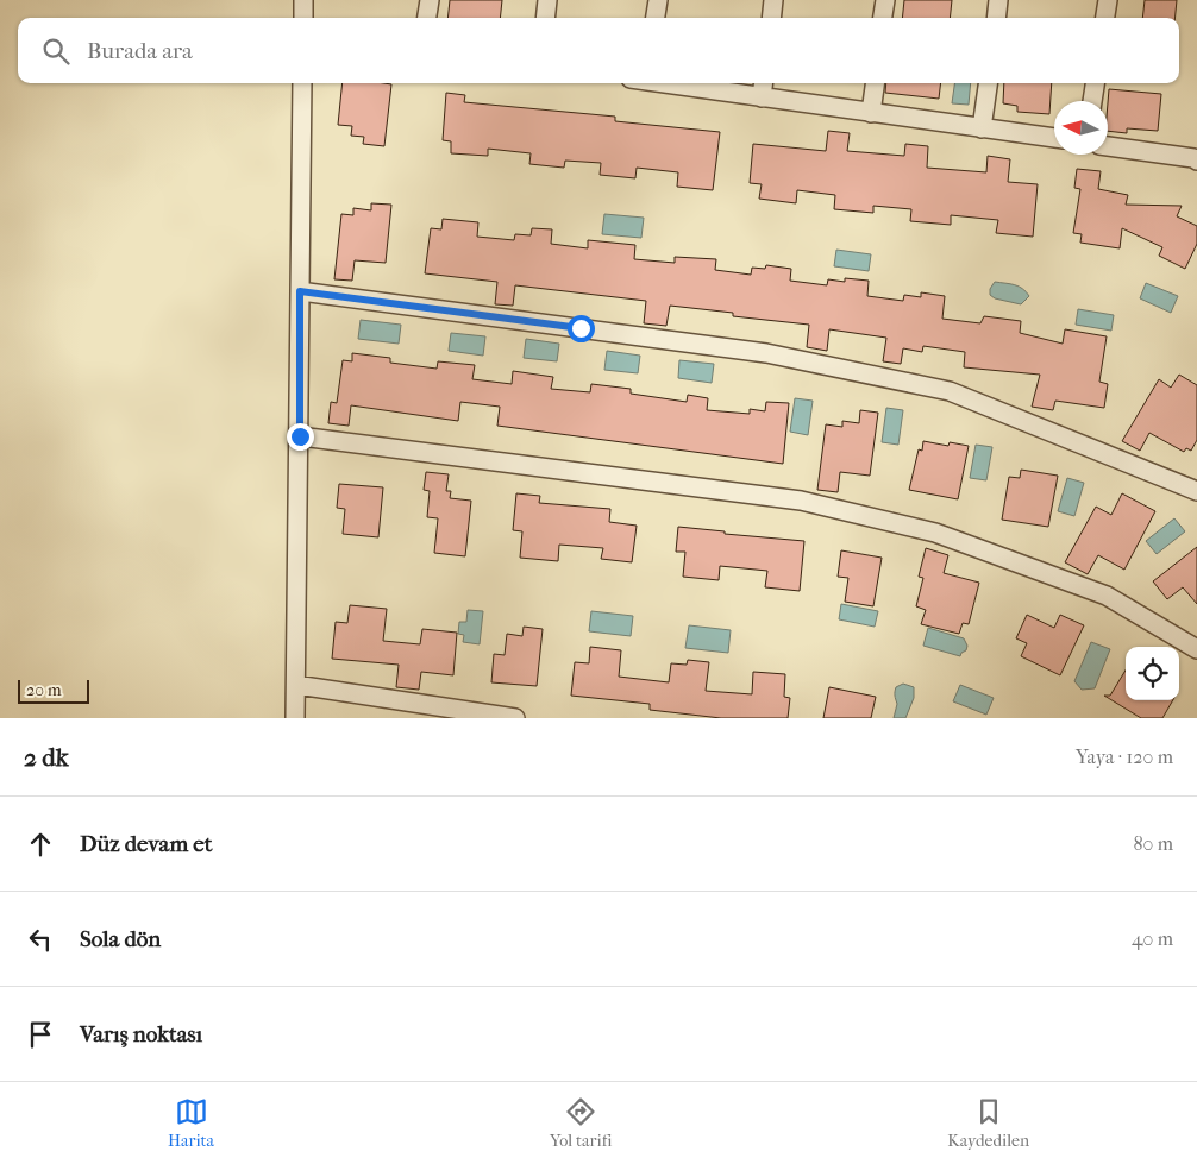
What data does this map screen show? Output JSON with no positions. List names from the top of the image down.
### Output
{
  "scale_bar": "20 m",
  "north": "left",
  "page": {
    "search": "Burada ara",
    "scale": "20 m",
    "heading": ["2 dk", "Yaya · 120 m"],
    "list": [
      ["Düz devam et", "80 m"],
      ["Sola dön", "40 m"],
      "Varış noktası"
    ],
    "nav": ["Harita", "Yol tarifi", "Kaydedilen"]
  }
}
